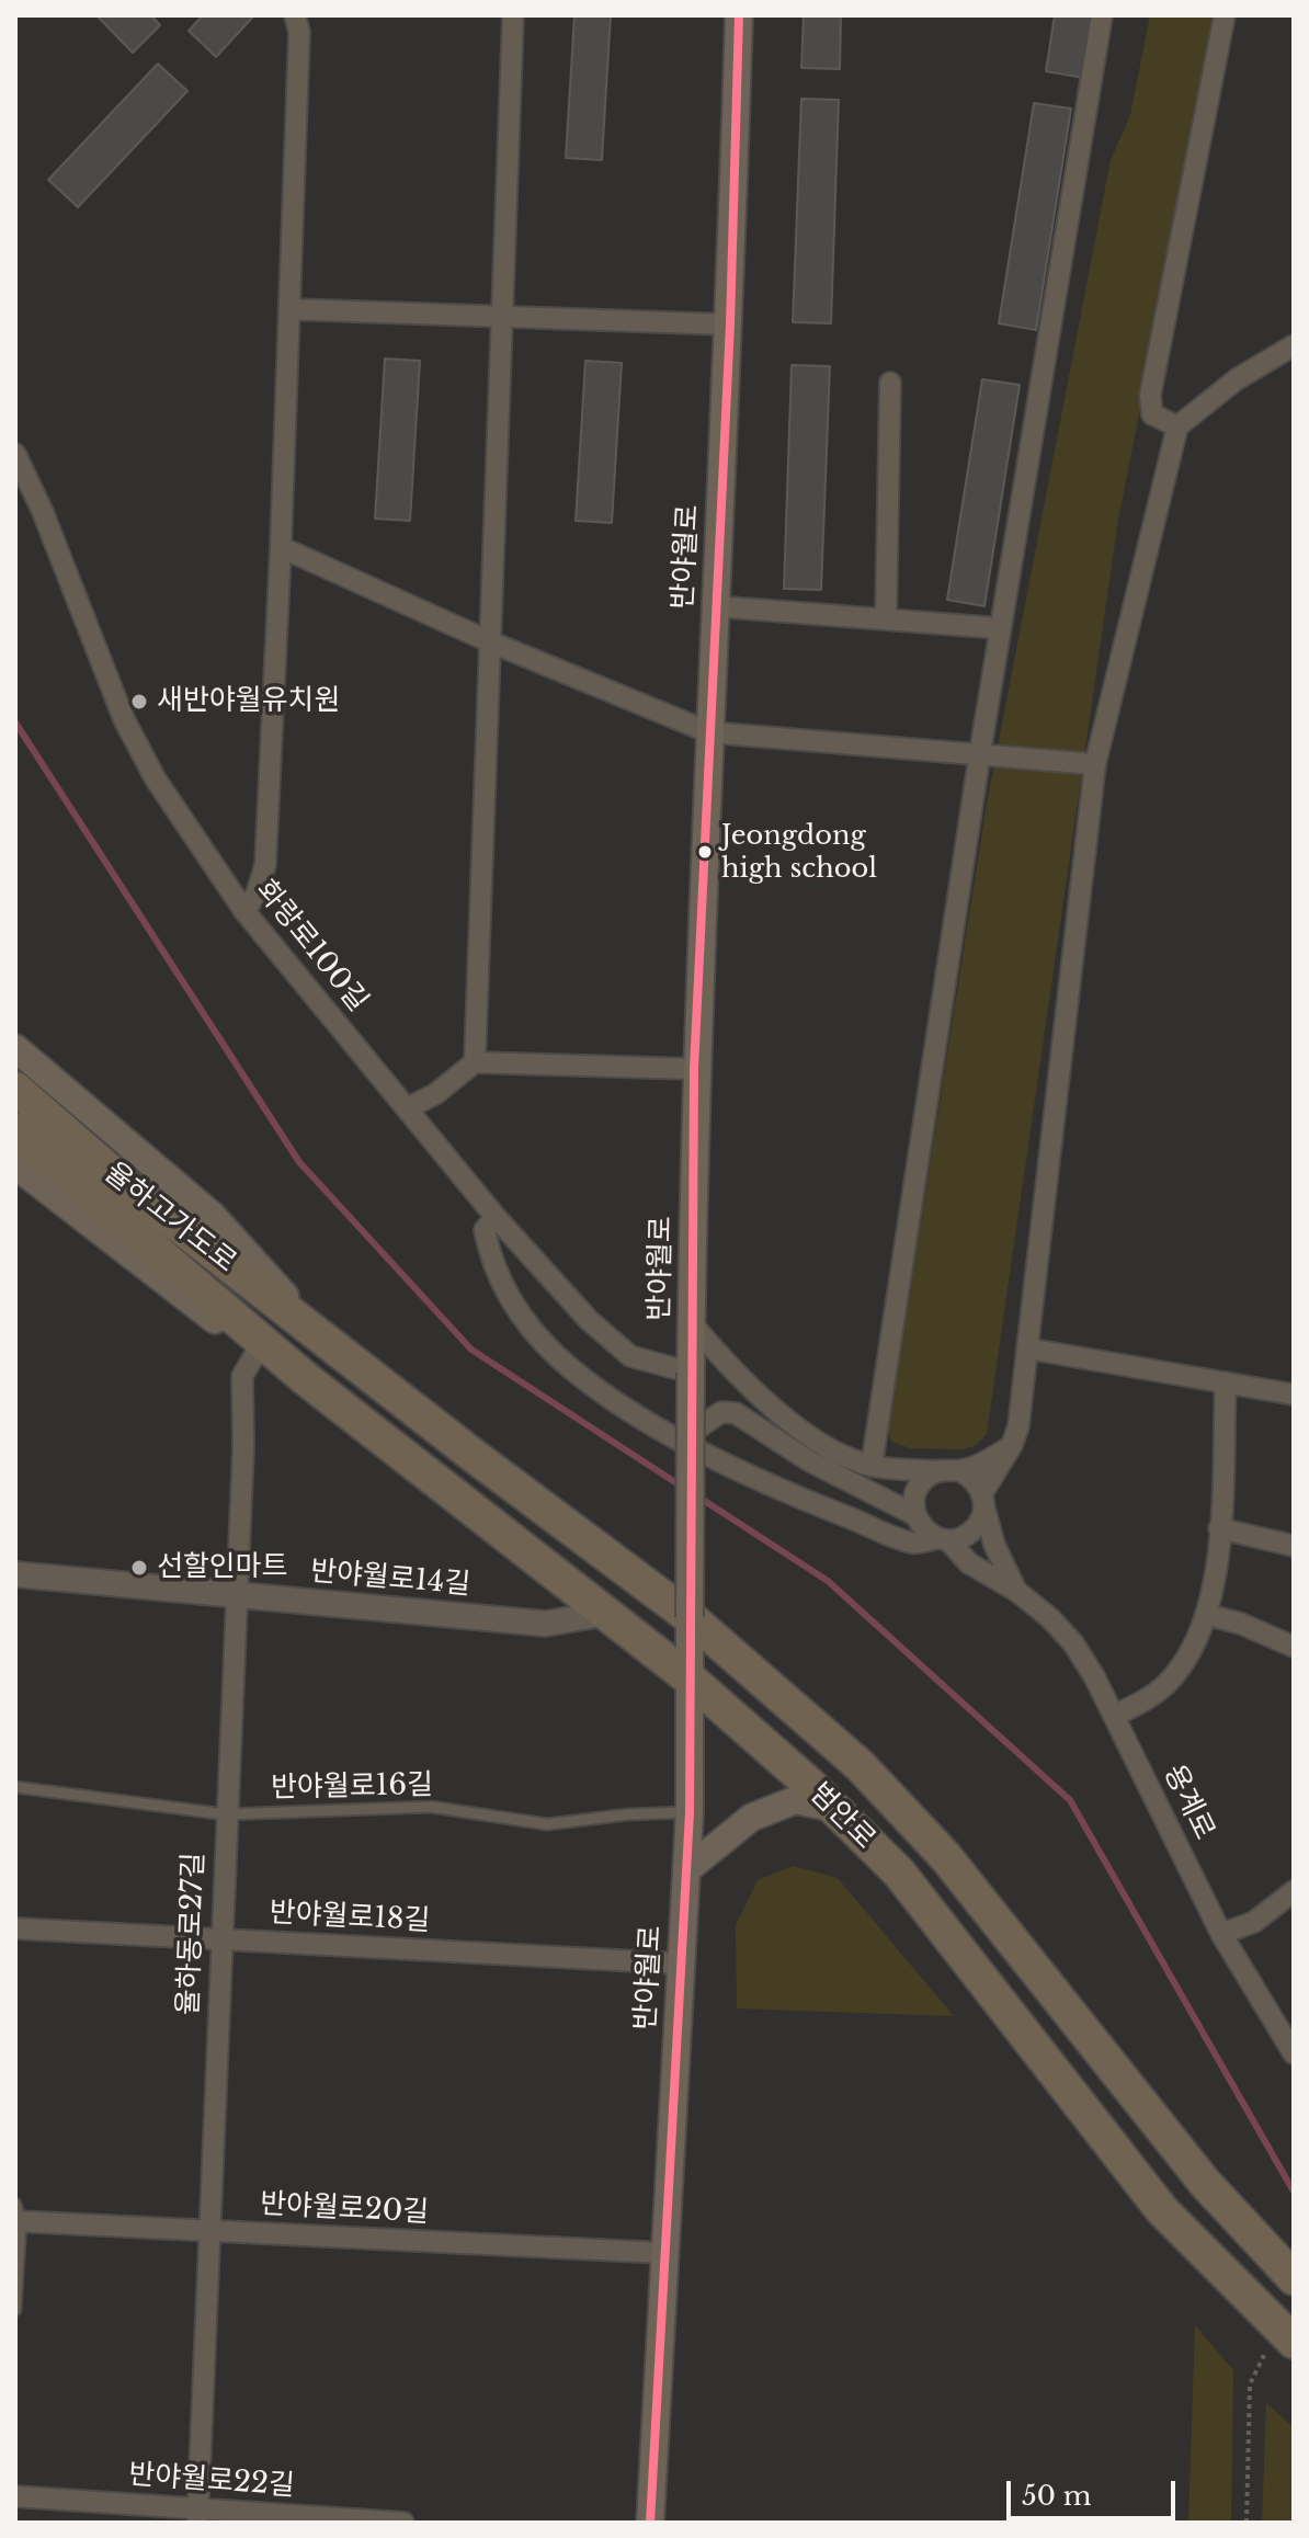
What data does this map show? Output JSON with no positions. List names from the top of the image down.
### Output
{
  "streets": {
    "highway": ["율하고가도로", "범안로"],
    "main road": ["반야월로"],
    "street": [
      "화랑로100길",
      "반야월로14길",
      "용계로",
      "반야월로18길",
      "율하동로27길",
      "반야월로20길",
      "반야월로22길"
    ],
    "lane": ["반야월로16길"]
  },
  "crossings": [
    ["반야월로", "화랑로100길"],
    ["반야월로", "반야월로16길"],
    ["반야월로", "범안로"],
    ["반야월로", "반야월로18길"],
    ["반야월로", "반야월로20길"],
    ["율하고가도로", "범안로"],
    ["반야월로14길", "범안로"],
    ["반야월로14길", "율하동로27길"],
    ["반야월로16길", "율하동로27길"],
    ["반야월로18길", "율하동로27길"],
    ["율하동로27길", "반야월로20길"],
    ["율하동로27길", "반야월로22길"]
  ],
  "places": ["새반야월유치원", "Jeongdong high school", "선할인마트"],
  "scale_bar": "50 m"
}
